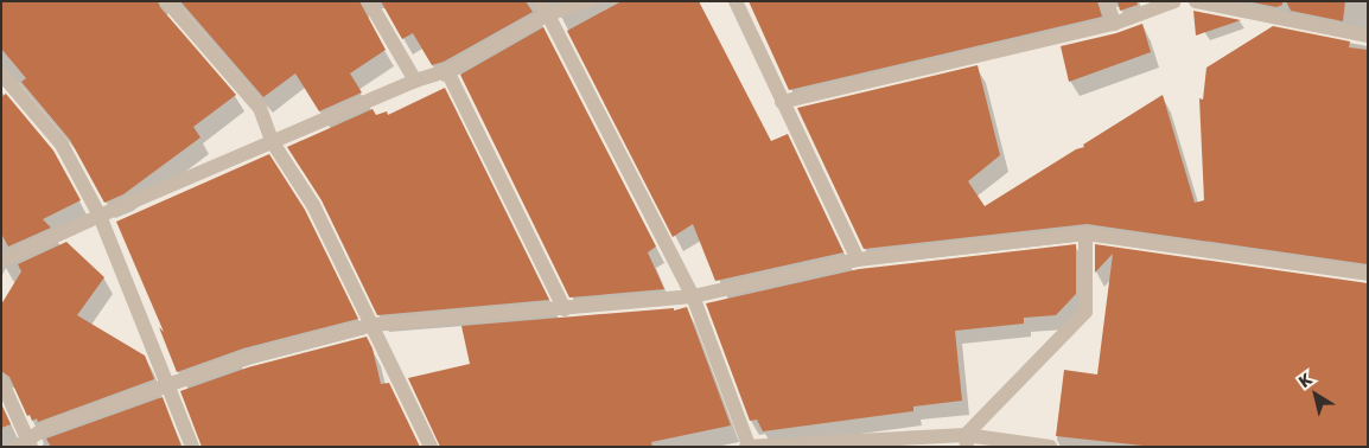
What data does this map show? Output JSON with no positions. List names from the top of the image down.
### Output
{
  "north": "top left"
}
